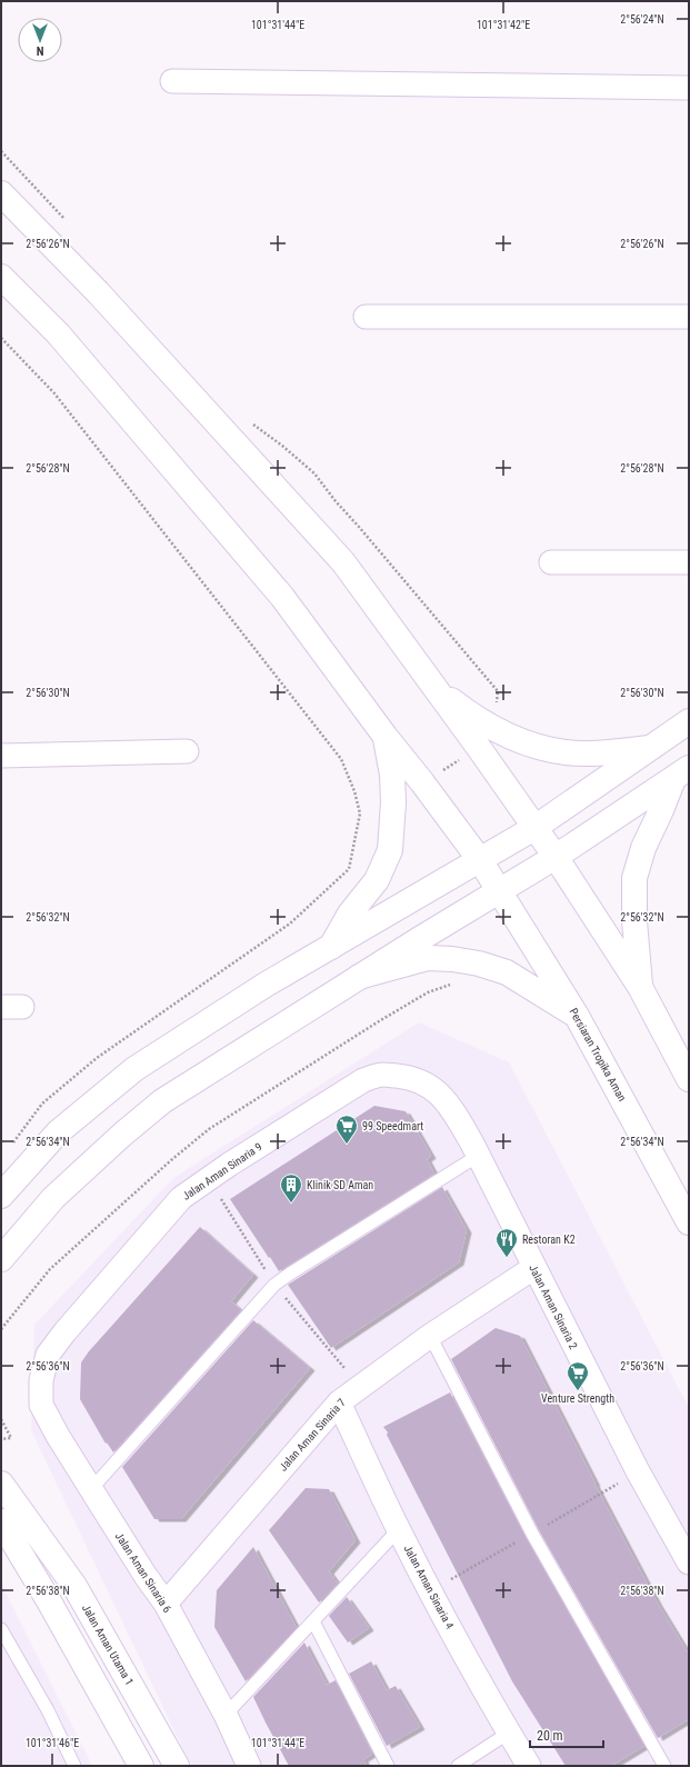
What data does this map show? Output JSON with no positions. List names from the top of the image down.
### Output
{
  "streets": {
    "main road": ["Persiaran Tropika Aman", "Jalan Aman Utama 1"],
    "street": [
      "Jalan Aman Sinaria 9",
      "Jalan Aman Sinaria 2",
      "Jalan Aman Sinaria 7",
      "Jalan Aman Sinaria 6",
      "Jalan Aman Sinaria 4"
    ]
  },
  "crossings": [
    ["Jalan Aman Sinaria 9", "Jalan Aman Sinaria 2"],
    ["Jalan Aman Sinaria 9", "Jalan Aman Sinaria 6"],
    ["Jalan Aman Sinaria 2", "Jalan Aman Sinaria 7"],
    ["Jalan Aman Sinaria 7", "Jalan Aman Sinaria 6"],
    ["Jalan Aman Sinaria 7", "Jalan Aman Sinaria 4"]
  ],
  "places": {
    "supermarket": ["99 Speedmart", "Venture Strength"],
    "building": ["Klinik SD Aman"],
    "restaurant": ["Restoran K2"]
  },
  "scale_bar": "20 m",
  "north": "bottom",
  "coordinates": [
    "2°56'24\"N",
    "101°31'44\"E",
    "101°31'42\"E",
    "2°56'26\"N",
    "2°56'28\"N",
    "2°56'30\"N",
    "2°56'32\"N",
    "2°56'34\"N",
    "2°56'36\"N",
    "2°56'38\"N",
    "101°31'46\"E"
  ]
}
